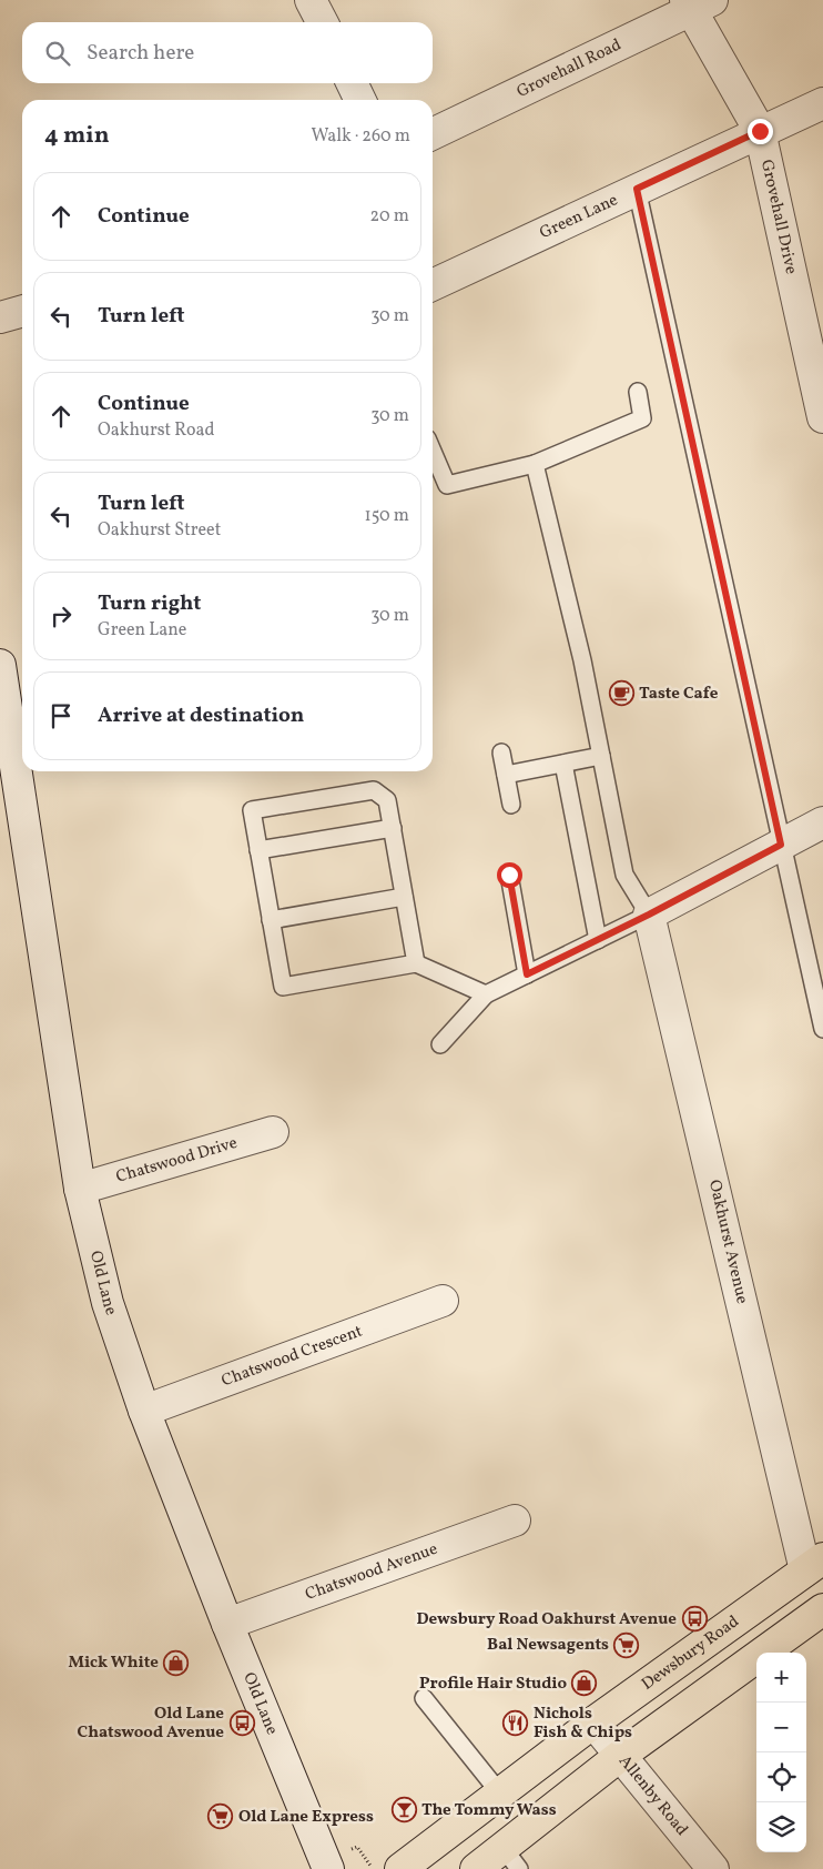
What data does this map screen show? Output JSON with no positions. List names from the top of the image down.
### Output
{
  "streets": {
    "main road": ["Dewsbury Road"],
    "street": [
      "Grovehall Road",
      "Green Lane",
      "Grovehall Drive",
      "Chatswood Drive",
      "Oakhurst Avenue",
      "Old Lane",
      "Chatswood Crescent",
      "Chatswood Avenue",
      "Allenby Road"
    ]
  },
  "crossings": [
    ["Grovehall Road", "Grovehall Drive"],
    ["Green Lane", "Grovehall Drive"],
    ["Chatswood Drive", "Old Lane"],
    ["Oakhurst Avenue", "Dewsbury Road"],
    ["Old Lane", "Chatswood Crescent"],
    ["Old Lane", "Chatswood Avenue"],
    ["Dewsbury Road", "Allenby Road"]
  ],
  "places": {
    "cafe": ["Taste Cafe"],
    "bus stop": ["Dewsbury Road Oakhurst Avenue", "Old Lane Chatswood Avenue"],
    "supermarket": ["Bal Newsagents", "Old Lane Express"],
    "shop": ["Mick White", "Profile Hair Studio"],
    "restaurant": ["Nichols Fish & Chips"],
    "bar": ["The Tommy Wass"]
  },
  "page": {
    "search": "Search here",
    "heading": ["4 min", "Walk · 260 m"],
    "list": [
      ["Continue", "20 m"],
      ["Turn left", "30 m"],
      ["Continue", "Oakhurst Road", "30 m"],
      ["Turn left", "Oakhurst Street", "150 m"],
      ["Turn right", "Green Lane", "30 m"],
      "Arrive at destination"
    ],
    "map_buttons": ["+", "−"]
  }
}
